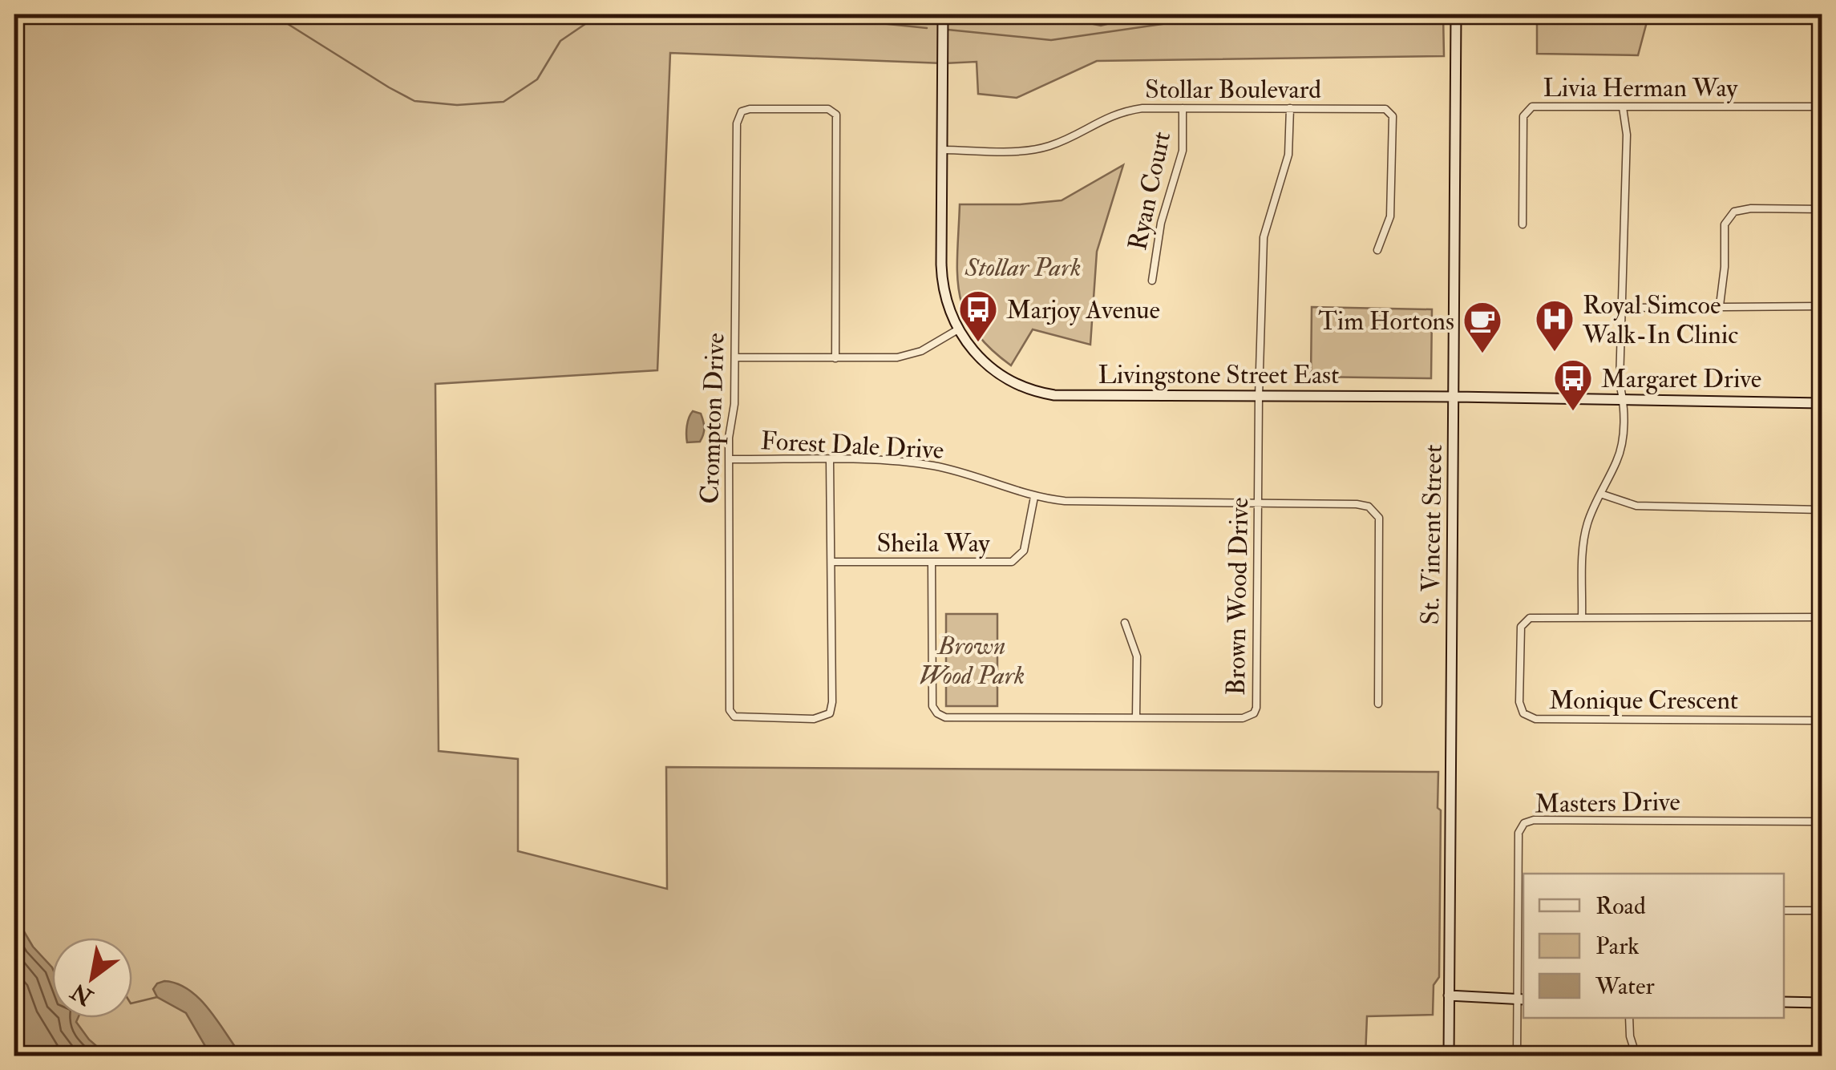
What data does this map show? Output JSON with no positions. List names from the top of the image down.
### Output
{
  "streets": {
    "street": [
      "Livia Herman Way",
      "Stollar Boulevard",
      "Ryan Court",
      "Livingstone Street East",
      "Crompton Drive",
      "Forest Dale Drive",
      "St. Vincent Street",
      "Sheila Way",
      "Brown Wood Drive",
      "Monique Crescent",
      "Masters Drive"
    ]
  },
  "crossings": [
    ["Stollar Boulevard", "Ryan Court"],
    ["Stollar Boulevard", "Livingstone Street East"],
    ["Stollar Boulevard", "Brown Wood Drive"],
    ["Livingstone Street East", "St. Vincent Street"],
    ["Livingstone Street East", "Brown Wood Drive"],
    ["Crompton Drive", "Forest Dale Drive"],
    ["Crompton Drive", "Sheila Way"],
    ["Forest Dale Drive", "Sheila Way"],
    ["Forest Dale Drive", "Brown Wood Drive"],
    ["Sheila Way", "Brown Wood Drive"]
  ],
  "parks": ["Stollar Park", "Brown Wood Park"],
  "places": {
    "bus stop": ["Marjoy Avenue", "Margaret Drive"],
    "hospital": ["Royal Simcoe Walk-In Clinic"],
    "cafe": ["Tim Hortons"]
  },
  "legend": ["Road", "Park", "Water"],
  "north": "bottom left"
}
